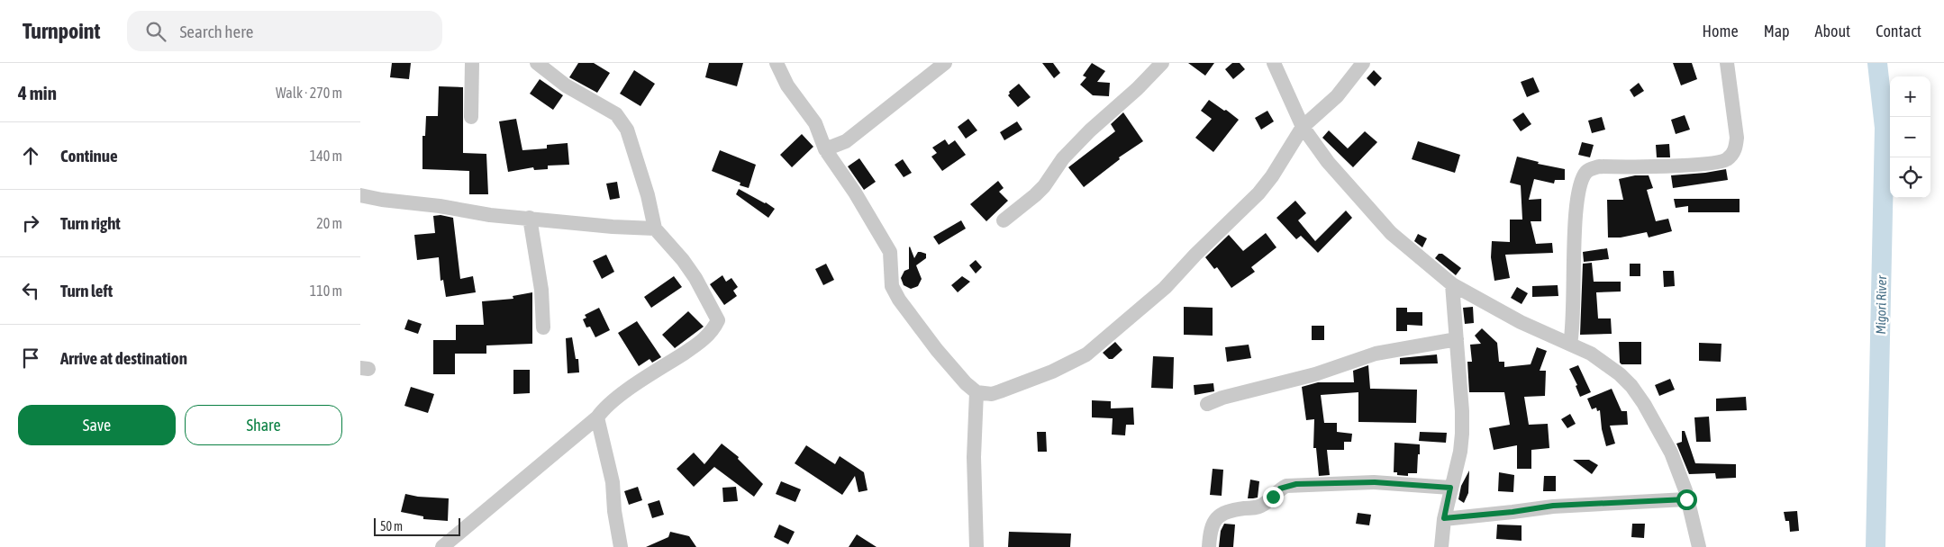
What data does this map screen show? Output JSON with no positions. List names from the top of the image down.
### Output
{
  "water": ["Migori River"],
  "scale_bar": "50 m",
  "page": {
    "header": "Turnpoint",
    "search": "Search here",
    "nav": [
      "Home",
      "Map",
      "About",
      "Contact"
    ],
    "heading": ["4 min", "Walk · 270 m"],
    "map_buttons": ["+", "−"],
    "list": [
      ["Continue", "140 m"],
      ["Turn right", "20 m"],
      ["Turn left", "110 m"],
      "Arrive at destination"
    ],
    "buttons": ["Save", "Share"],
    "scale": "50 m"
  }
}
